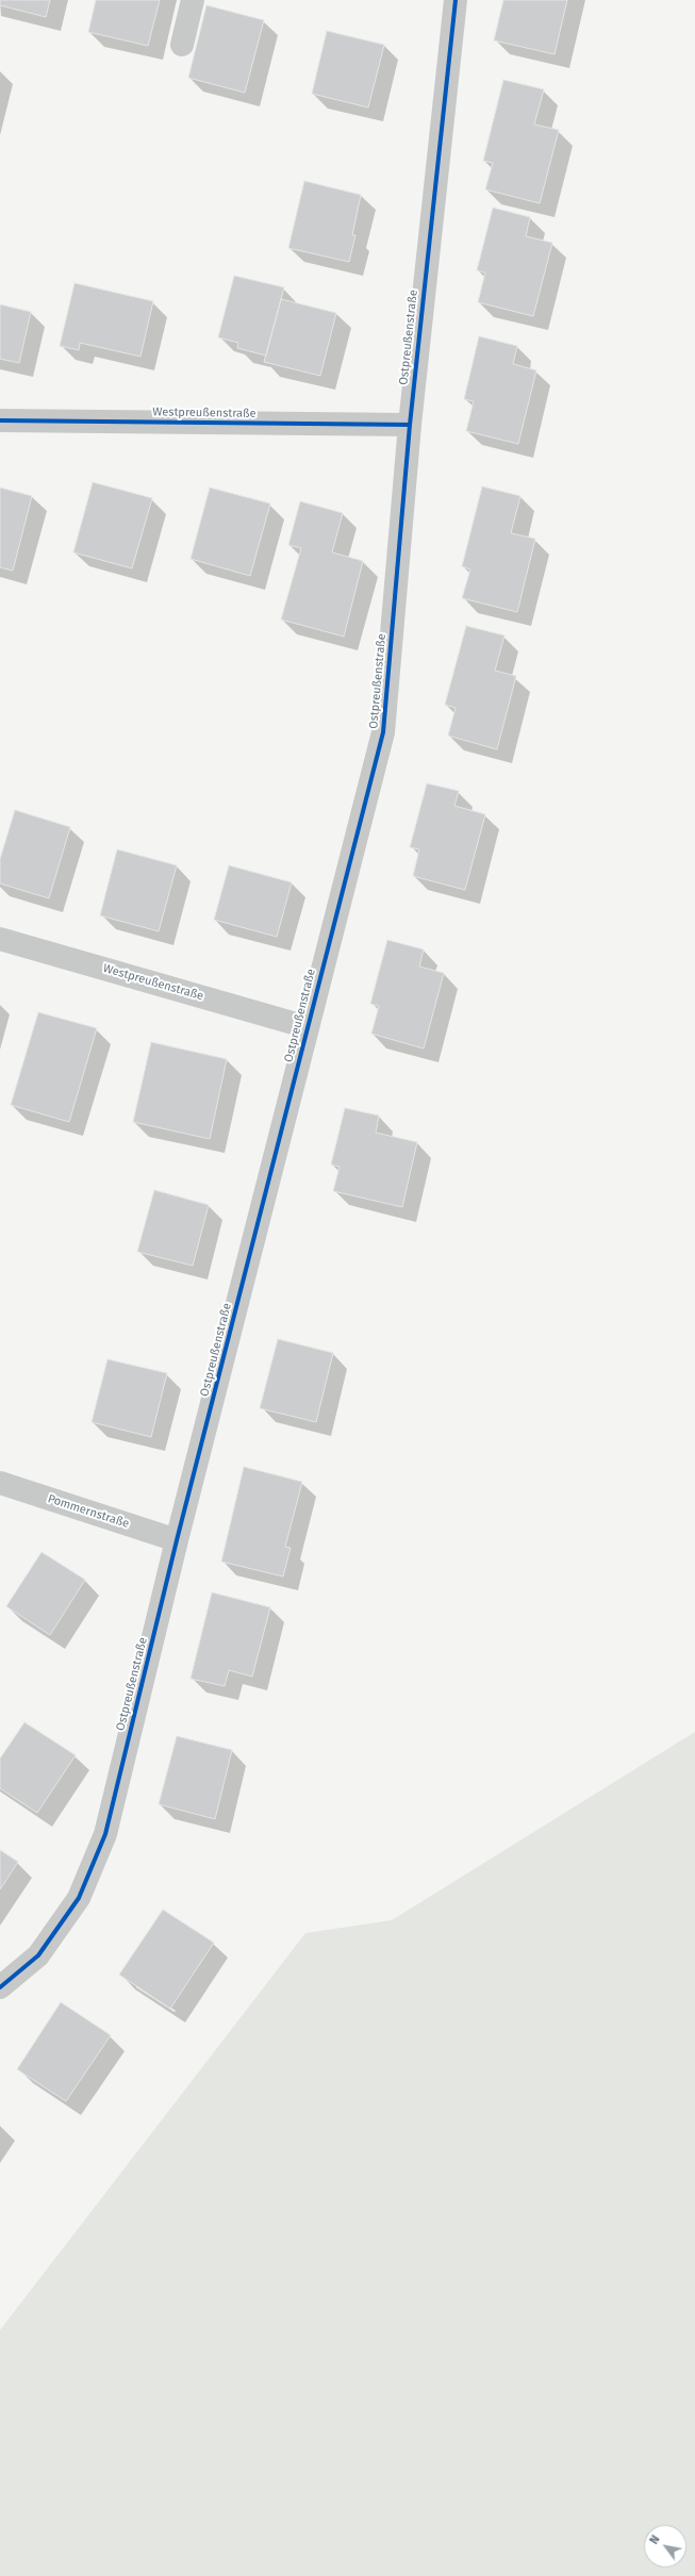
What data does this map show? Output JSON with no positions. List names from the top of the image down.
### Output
{
  "streets": {
    "street": ["Ostpreußenstraße", "Westpreußenstraße", "Pommernstraße"]
  },
  "crossings": [
    ["Ostpreußenstraße", "Westpreußenstraße"],
    ["Ostpreußenstraße", "Pommernstraße"]
  ],
  "north": "top left"
}
